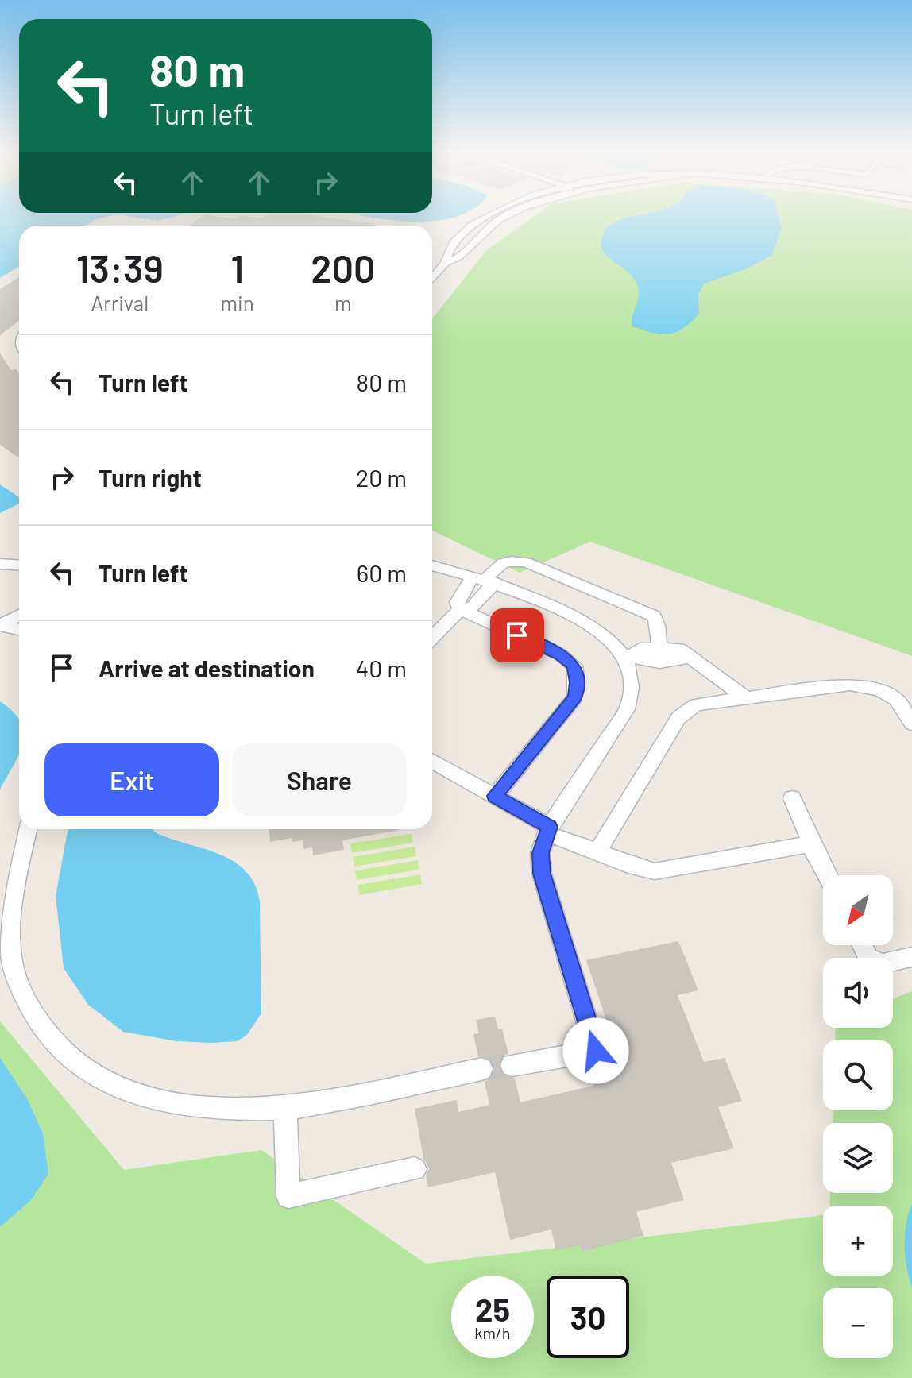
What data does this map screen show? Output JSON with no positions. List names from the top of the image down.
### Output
{
  "north": "bottom left",
  "page": {
    "turn": ["80 m", "Turn left"],
    "eta": [
      "13:39",
      "Arrival",
      "1",
      "min",
      "200",
      "m"
    ],
    "list": [
      {
        "name": "Turn left",
        "value": "80 m"
      },
      {
        "name": "Turn right",
        "value": "20 m"
      },
      {
        "name": "Turn left",
        "value": "60 m"
      },
      {
        "name": "Arrive at destination",
        "value": "40 m"
      }
    ],
    "buttons": ["Exit", "Share"],
    "map_buttons": ["+", "−"],
    "speed": "25 km/h",
    "limit": "30"
  }
}
